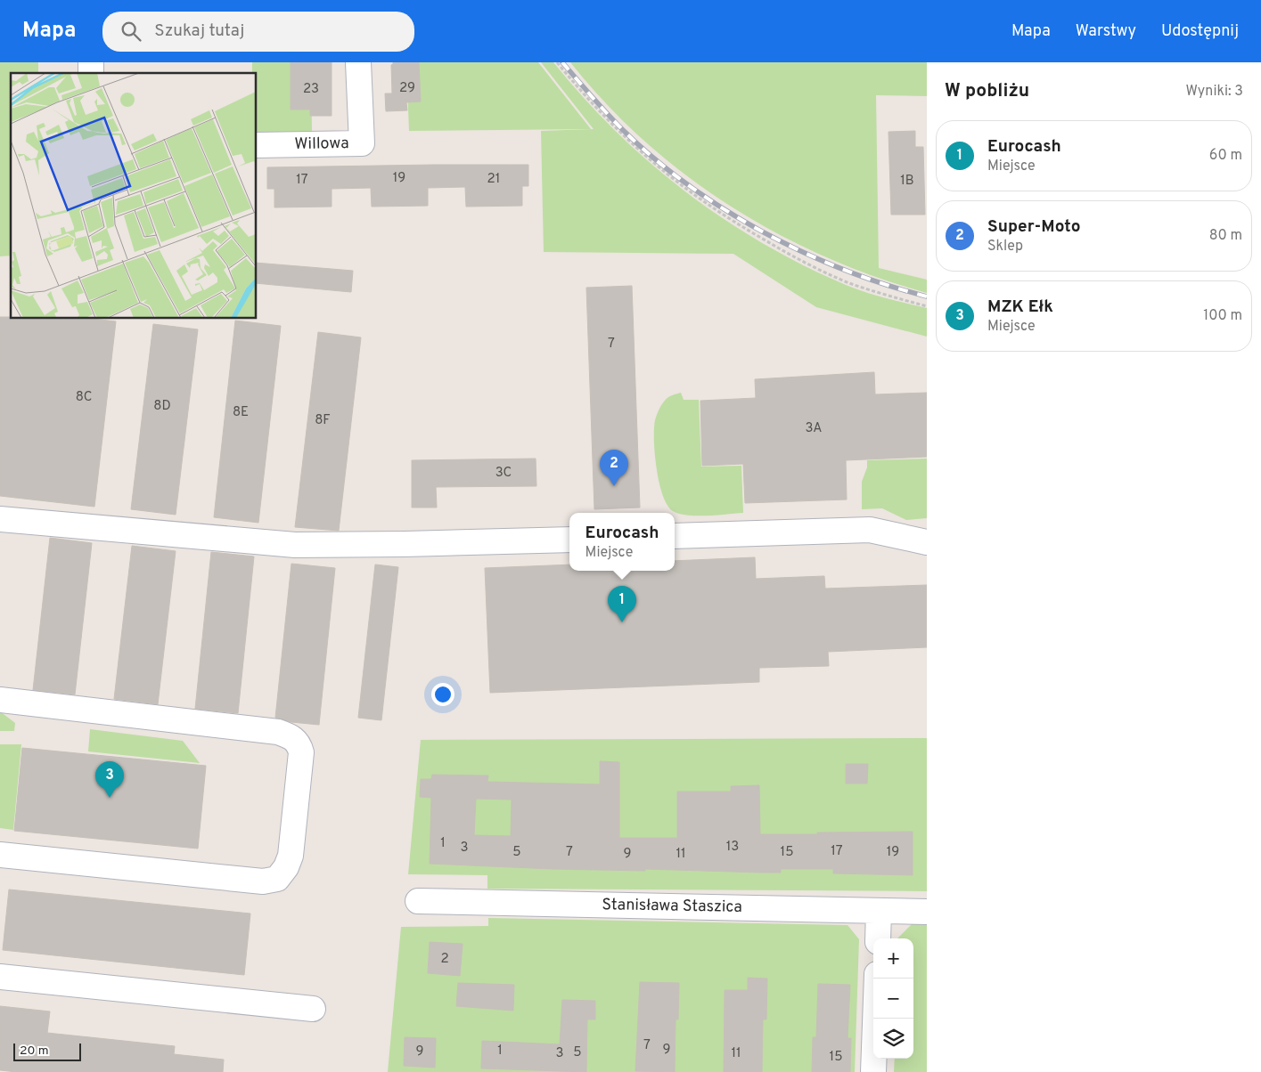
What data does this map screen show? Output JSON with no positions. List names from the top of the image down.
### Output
{
  "streets": {
    "street": ["Willowa", "Stanisława Staszica"]
  },
  "house_numbers": [
    "29",
    "23",
    "19",
    "21",
    "17",
    "1B",
    "7",
    "8C",
    "8D",
    "8E",
    "8F",
    "3A",
    "3C",
    "1",
    "13",
    "3",
    "17",
    "5",
    "7",
    "15",
    "19",
    "9",
    "11",
    "2",
    "7",
    "9",
    "1",
    "9",
    "5",
    "3",
    "11",
    "15"
  ],
  "scale_bar": "20 m",
  "page": {
    "header": "Mapa",
    "search": "Szukaj tutaj",
    "nav": ["Mapa", "Warstwy", "Udostępnij"],
    "heading": ["W pobliżu", "Wyniki: 3"],
    "list": [
      {
        "mark": "1",
        "name": "Eurocash",
        "note": "Miejsce",
        "value": "60 m"
      },
      {
        "mark": "2",
        "name": "Super-Moto",
        "note": "Sklep",
        "value": "80 m"
      },
      {
        "mark": "3",
        "name": "MZK Ełk",
        "note": "Miejsce",
        "value": "100 m"
      }
    ],
    "pins": ["2", "1", "3"],
    "popup": ["Eurocash", "Miejsce"],
    "map_buttons": ["+", "−"],
    "scale": "20 m"
  }
}
